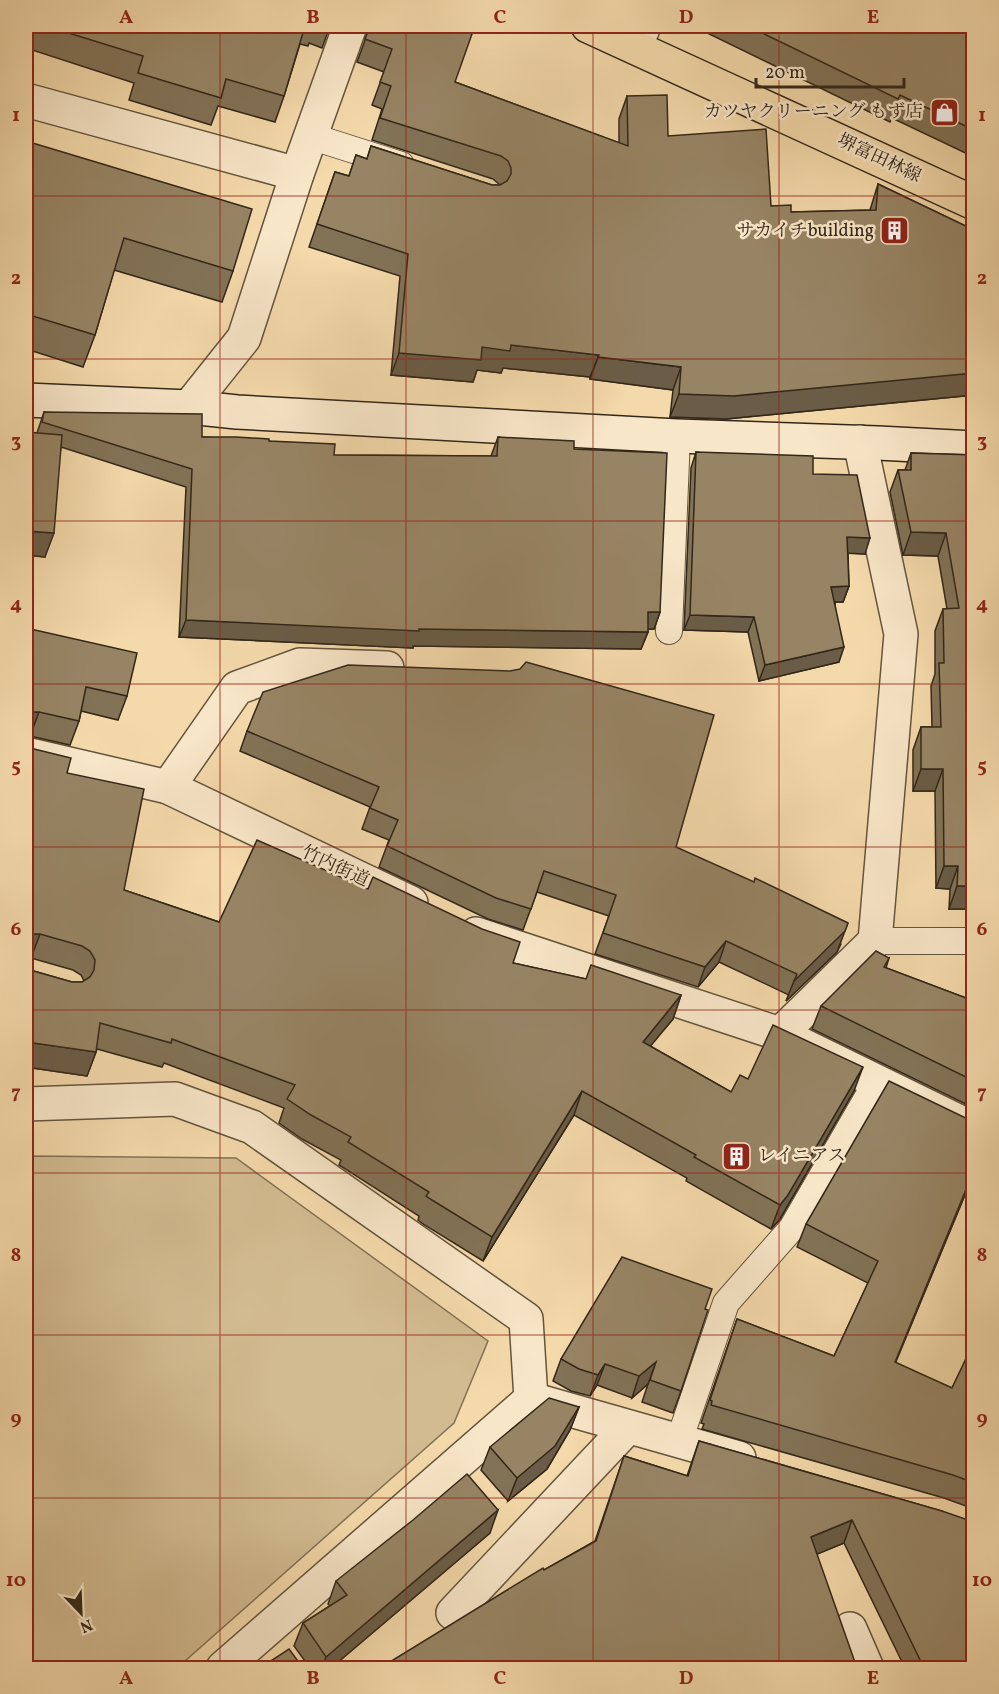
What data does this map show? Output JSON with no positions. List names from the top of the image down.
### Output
{
  "streets": {
    "main road": ["堺富田林線"],
    "street": ["竹内街道"]
  },
  "places": {
    "shop": ["カツヤクリーニング もず店"],
    "building": ["サカイチbuilding", "レイニアス"]
  },
  "scale_bar": "20 m",
  "north": "bottom right",
  "grid": {
    "columns": [
      "A",
      "B",
      "C",
      "D",
      "E"
    ],
    "rows": [
      "1",
      "2",
      "3",
      "4",
      "5",
      "6",
      "7",
      "8",
      "9",
      "10"
    ]
  }
}
